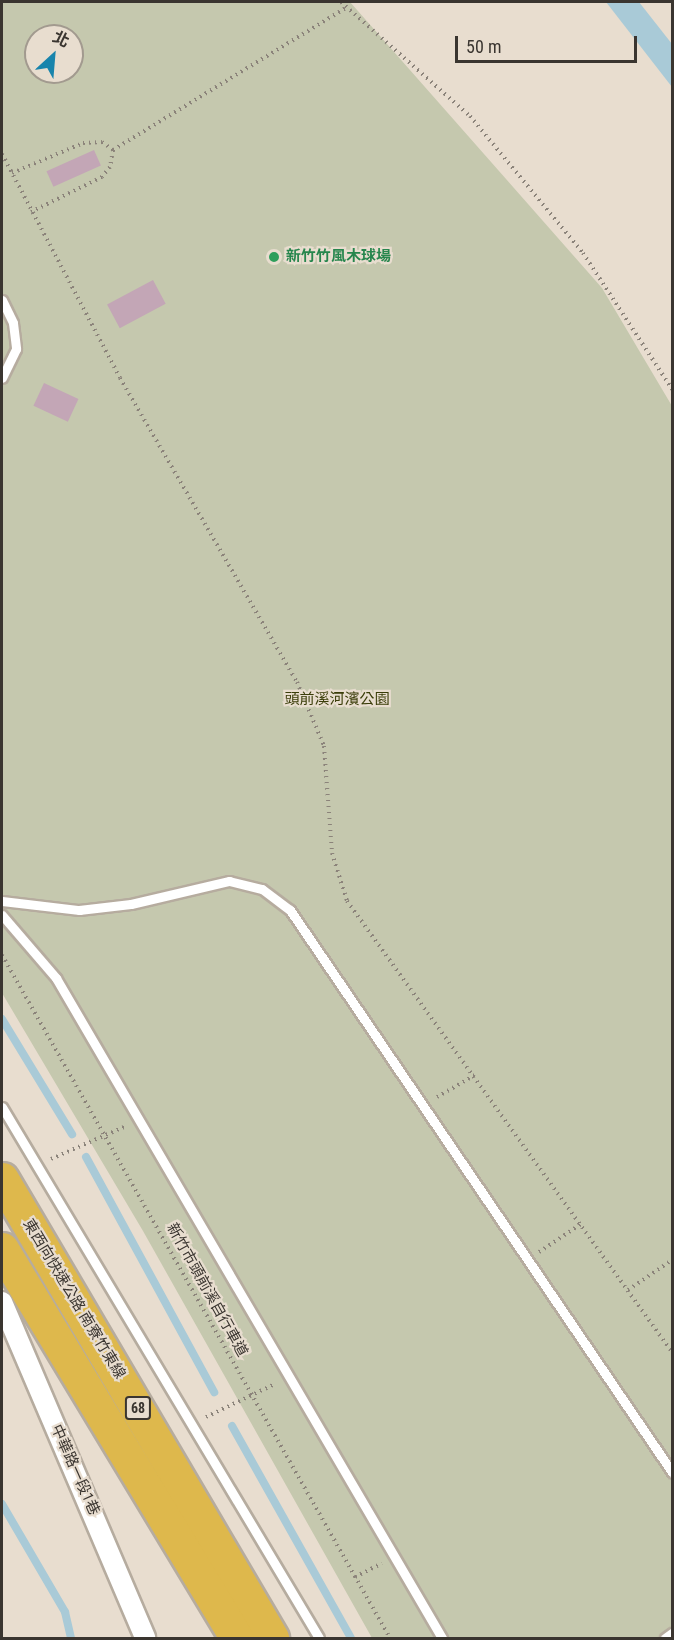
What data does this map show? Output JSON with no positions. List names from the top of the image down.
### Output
{
  "streets": {
    "highway": ["東西向快速公路 南寮竹東線", "68"],
    "street": ["中華路一段1巷"],
    "path": ["新竹市頭前溪自行車道"]
  },
  "parks": ["頭前溪河濱公園"],
  "places": ["新竹竹風木球場"],
  "scale_bar": "50 m",
  "north": "top right"
}
